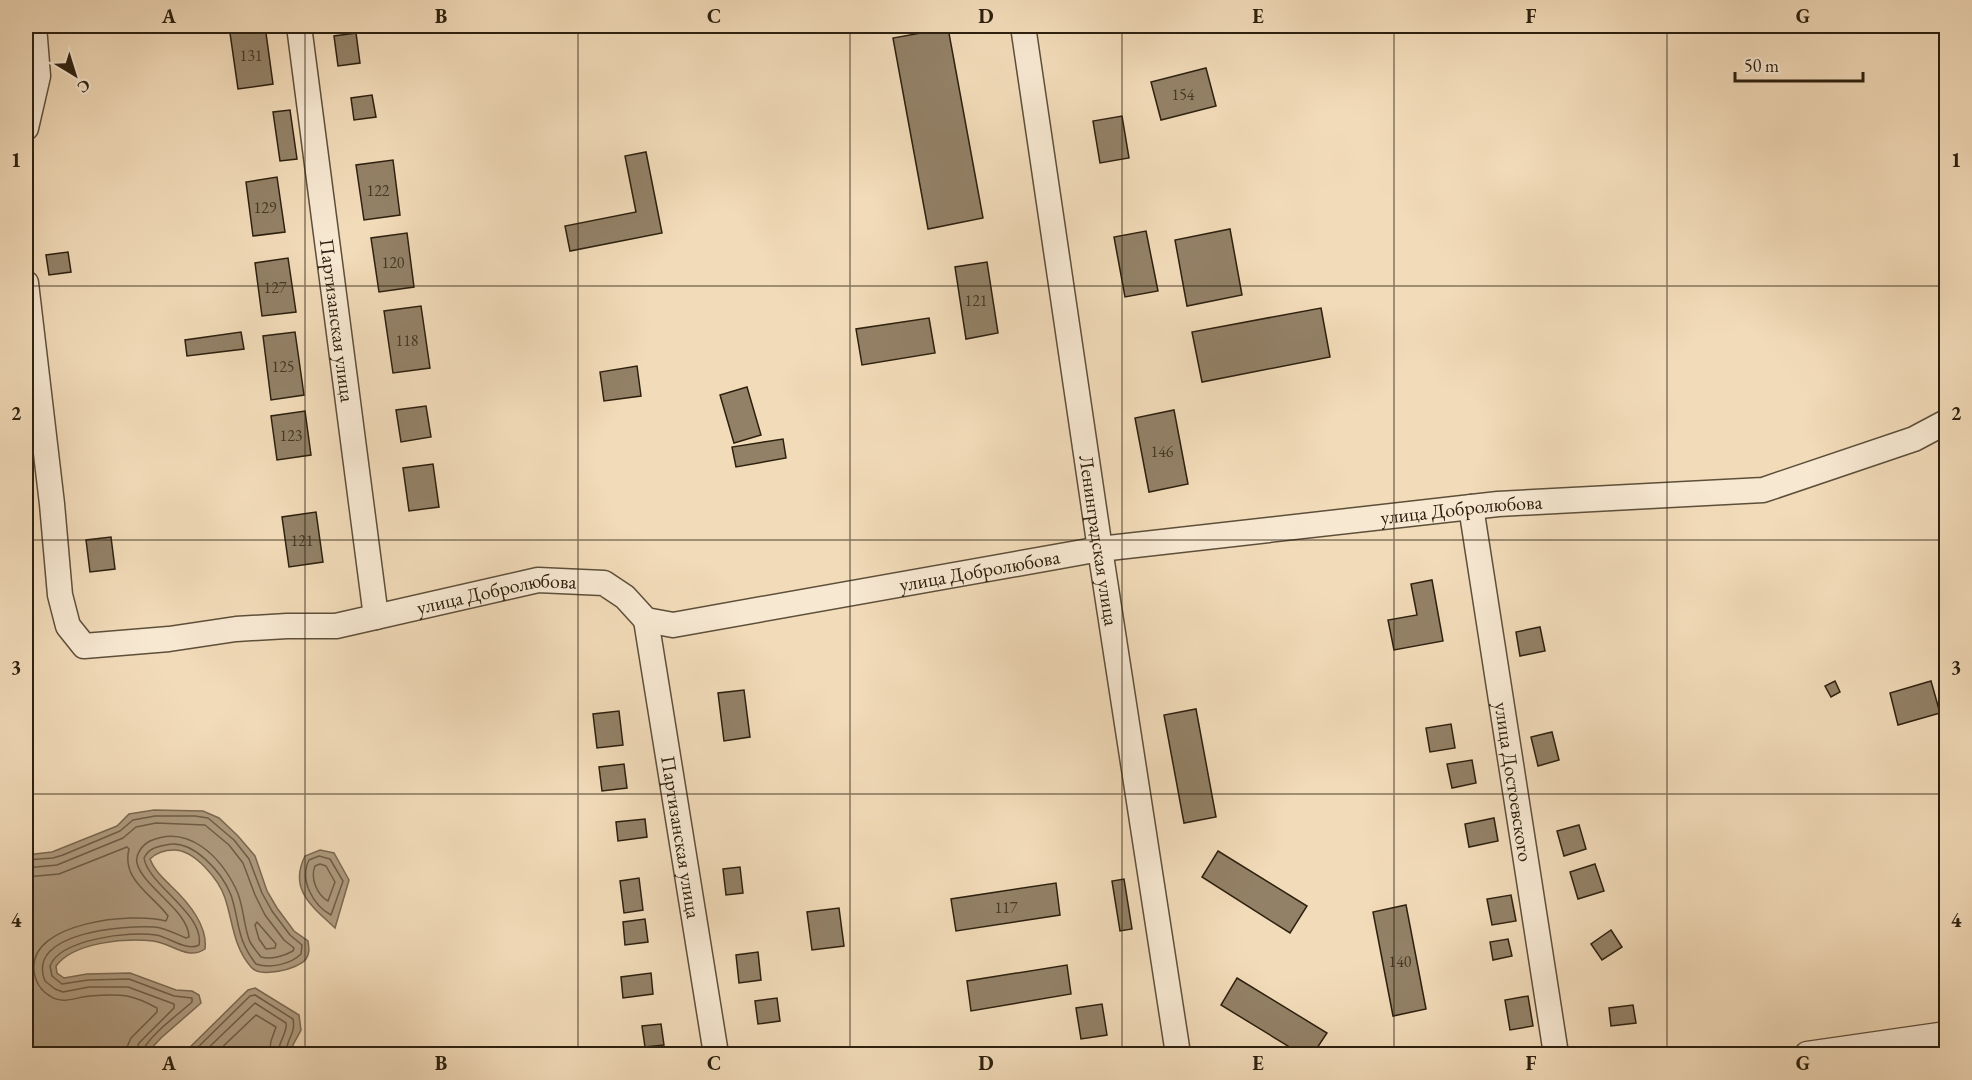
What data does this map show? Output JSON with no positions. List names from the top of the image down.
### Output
{
  "streets": {
    "street": [
      "Партизанская улица",
      "улица Добролюбова",
      "Ленинградская улица",
      "улица Достоевского"
    ]
  },
  "crossings": [
    ["Партизанская улица", "улица Добролюбова"],
    ["улица Добролюбова", "Ленинградская улица"],
    ["улица Добролюбова", "улица Достоевского"]
  ],
  "house_numbers": [
    "131",
    "154",
    "122",
    "129",
    "120",
    "127",
    "121",
    "118",
    "125",
    "123",
    "146",
    "121",
    "117",
    "140"
  ],
  "scale_bar": "50 m",
  "north": "bottom right",
  "grid": {
    "columns": [
      "A",
      "B",
      "C",
      "D",
      "E",
      "F",
      "G"
    ],
    "rows": [
      "1",
      "2",
      "3",
      "4"
    ]
  }
}
